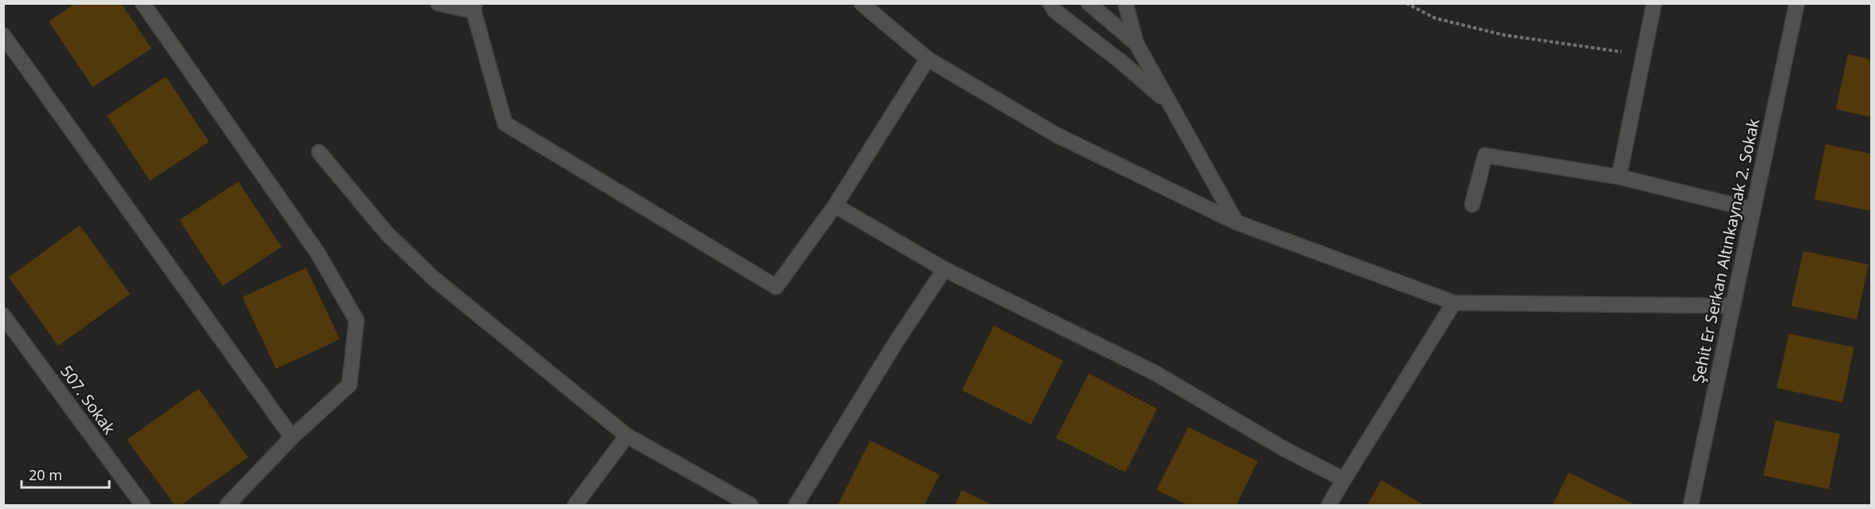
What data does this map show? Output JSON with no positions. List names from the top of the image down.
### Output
{
  "streets": {
    "street": ["Şehit Er Serkan Altınkaynak 2. Sokak", "507. Sokak"]
  },
  "scale_bar": "20 m"
}
